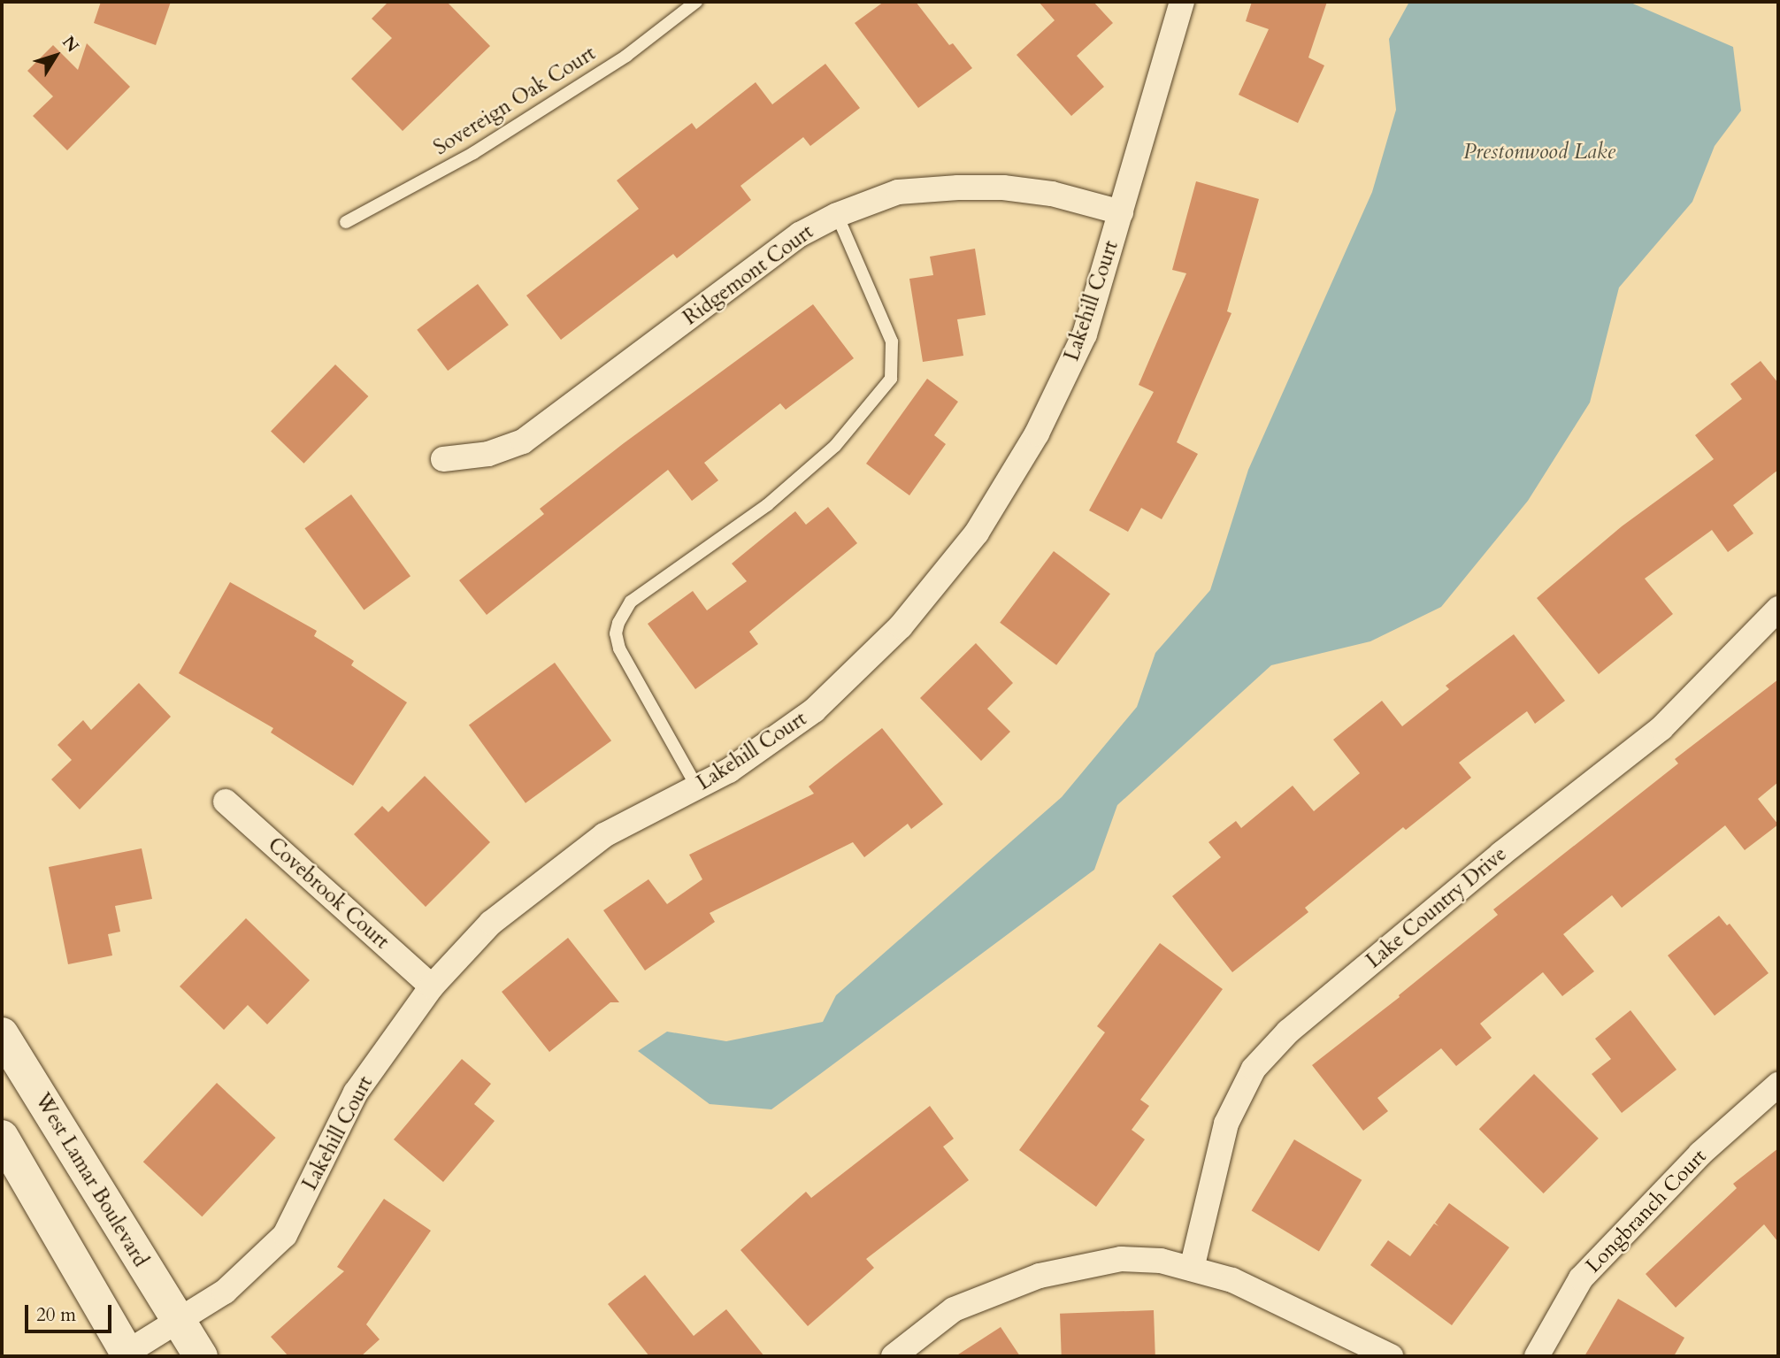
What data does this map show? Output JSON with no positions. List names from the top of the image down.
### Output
{
  "streets": {
    "main road": ["West Lamar Boulevard"],
    "street": [
      "Ridgemont Court",
      "Lakehill Court",
      "Covebrook Court",
      "Lake Country Drive",
      "Longbranch Court"
    ],
    "lane": ["Sovereign Oak Court"]
  },
  "crossings": [
    ["Ridgemont Court", "Lakehill Court"],
    ["Lakehill Court", "Covebrook Court"],
    ["Lakehill Court", "West Lamar Boulevard"]
  ],
  "water": ["Prestonwood Lake"],
  "scale_bar": "20 m",
  "north": "top right"
}
